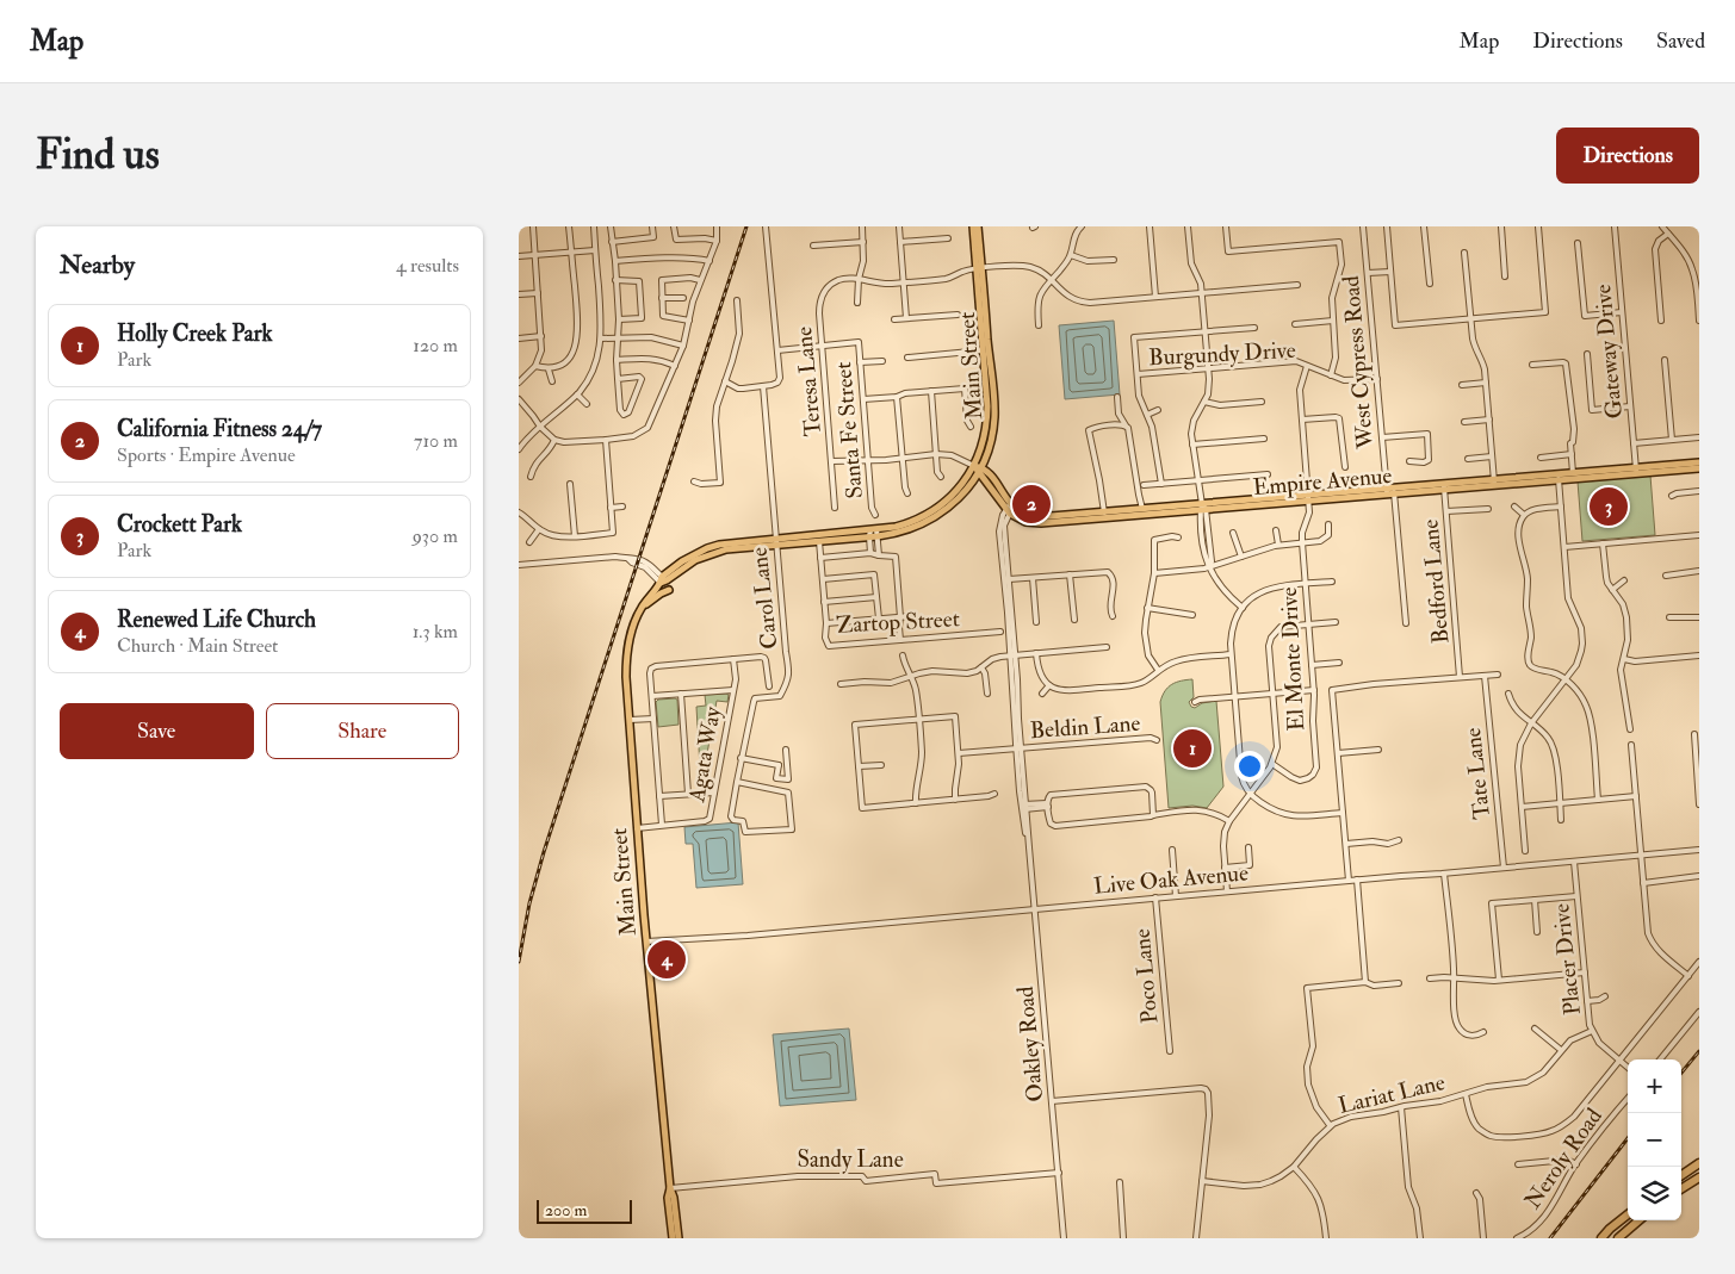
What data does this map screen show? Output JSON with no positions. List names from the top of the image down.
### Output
{
  "streets": {
    "main road": ["Main Street", "Empire Avenue"],
    "street": [
      "Gateway Drive",
      "Burgundy Drive",
      "West Cypress Road",
      "Teresa Lane",
      "Santa Fe Street",
      "Bedford Lane",
      "Carol Lane",
      "Zartop Street",
      "El Monte Drive",
      "Beldin Lane",
      "Agata Way",
      "Tate Lane",
      "Live Oak Avenue",
      "Placer Drive",
      "Poco Lane",
      "Oakley Road",
      "Lariat Lane",
      "Neroly Road",
      "Sandy Lane"
    ]
  },
  "crossings": [
    ["Gateway Drive", "Empire Avenue"],
    ["Burgundy Drive", "West Cypress Road"],
    ["Burgundy Drive", "El Monte Drive"],
    ["West Cypress Road", "Empire Avenue"],
    ["Main Street", "Carol Lane"],
    ["Main Street", "Zartop Street"],
    ["Main Street", "Agata Way"],
    ["Main Street", "Live Oak Avenue"],
    ["Main Street", "Sandy Lane"],
    ["Teresa Lane", "Santa Fe Street"],
    ["Empire Avenue", "Bedford Lane"],
    ["Empire Avenue", "El Monte Drive"],
    ["Empire Avenue", "Oakley Road"],
    ["Beldin Lane", "Oakley Road"],
    ["Tate Lane", "Live Oak Avenue"],
    ["Live Oak Avenue", "Placer Drive"],
    ["Live Oak Avenue", "Poco Lane"],
    ["Live Oak Avenue", "Oakley Road"],
    ["Placer Drive", "Lariat Lane"],
    ["Oakley Road", "Sandy Lane"]
  ],
  "scale_bar": "200 m",
  "page": {
    "header": "Map",
    "nav": ["Map", "Directions", "Saved"],
    "buttons": [
      "Directions",
      ["Save", "Share"]
    ],
    "title": "Find us",
    "heading": ["Nearby", "4 results"],
    "list": [
      {
        "mark": "1",
        "name": "Holly Creek Park",
        "note": "Park",
        "value": "120 m"
      },
      {
        "mark": "2",
        "name": "California Fitness 24/7",
        "note": "Sports · Empire Avenue",
        "value": "710 m"
      },
      {
        "mark": "3",
        "name": "Crockett Park",
        "note": "Park",
        "value": "930 m"
      },
      {
        "mark": "4",
        "name": "Renewed Life Church",
        "note": "Church · Main Street",
        "value": "1.3 km"
      }
    ],
    "pins": [
      "2",
      "3",
      "1",
      "4"
    ],
    "map_buttons": ["+", "−"],
    "scale": "200 m"
  }
}
